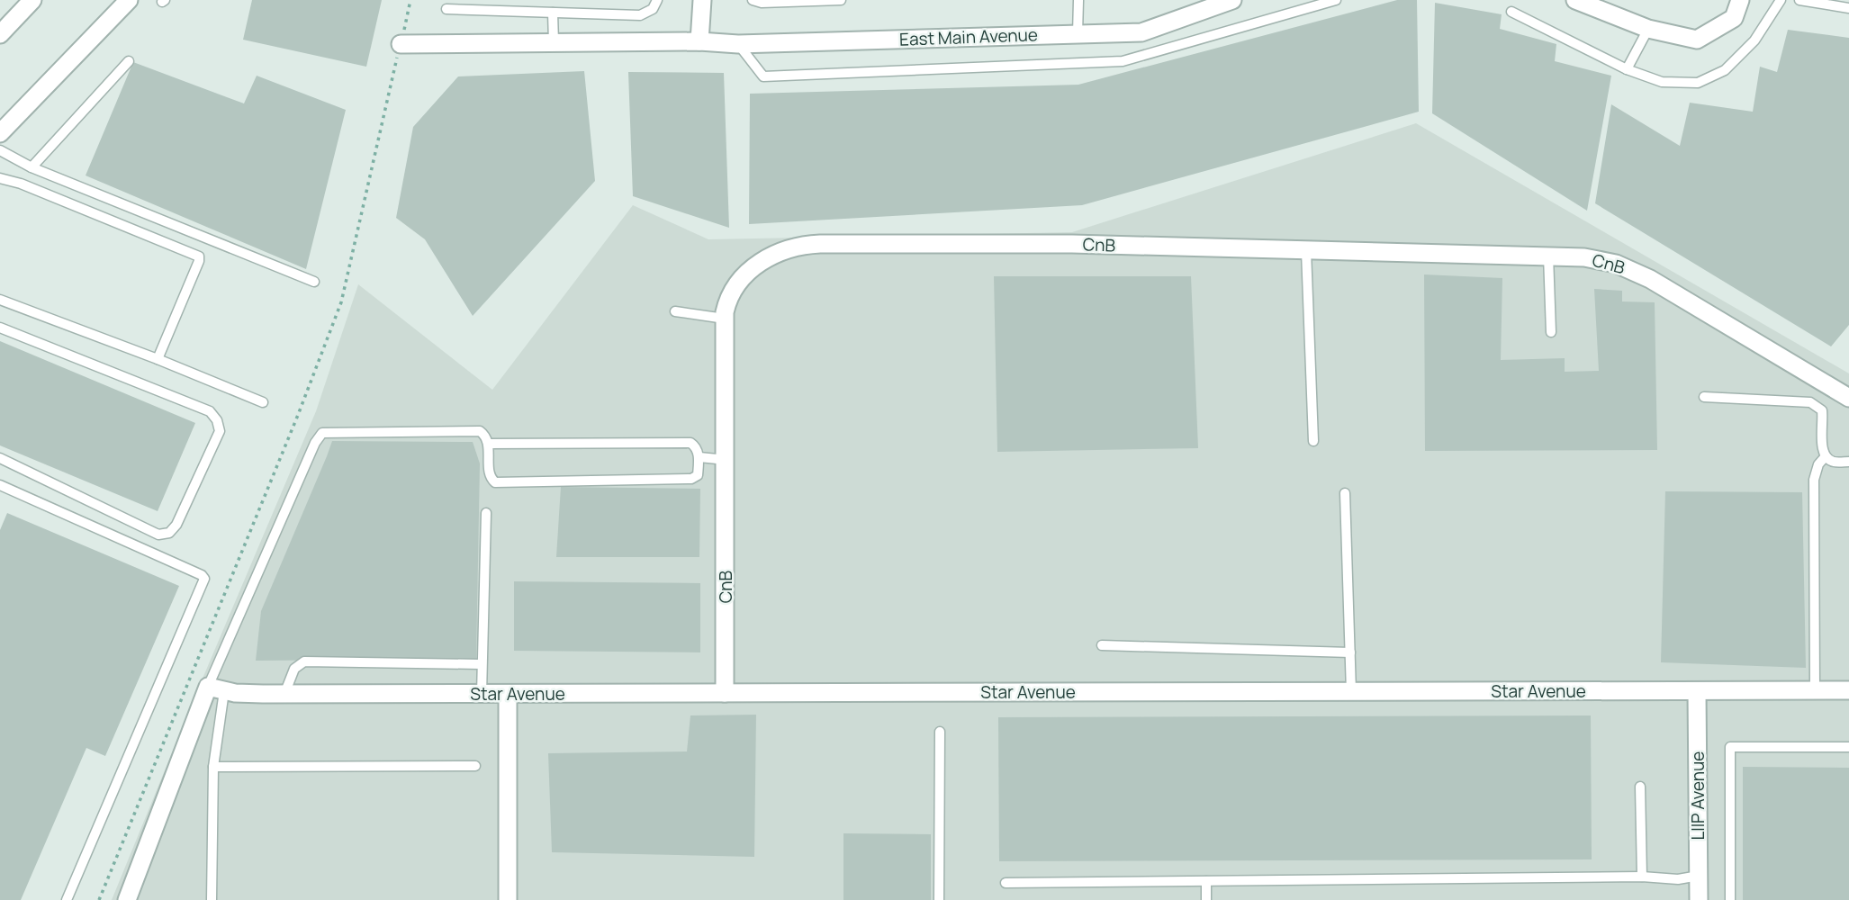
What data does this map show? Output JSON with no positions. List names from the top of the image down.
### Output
{
  "streets": {
    "street": [
      "East Main Avenue",
      "CnB",
      "Star Avenue",
      "LIIP Avenue"
    ]
  },
  "crossings": [
    ["CnB", "Star Avenue"],
    ["Star Avenue", "LIIP Avenue"]
  ]
}
